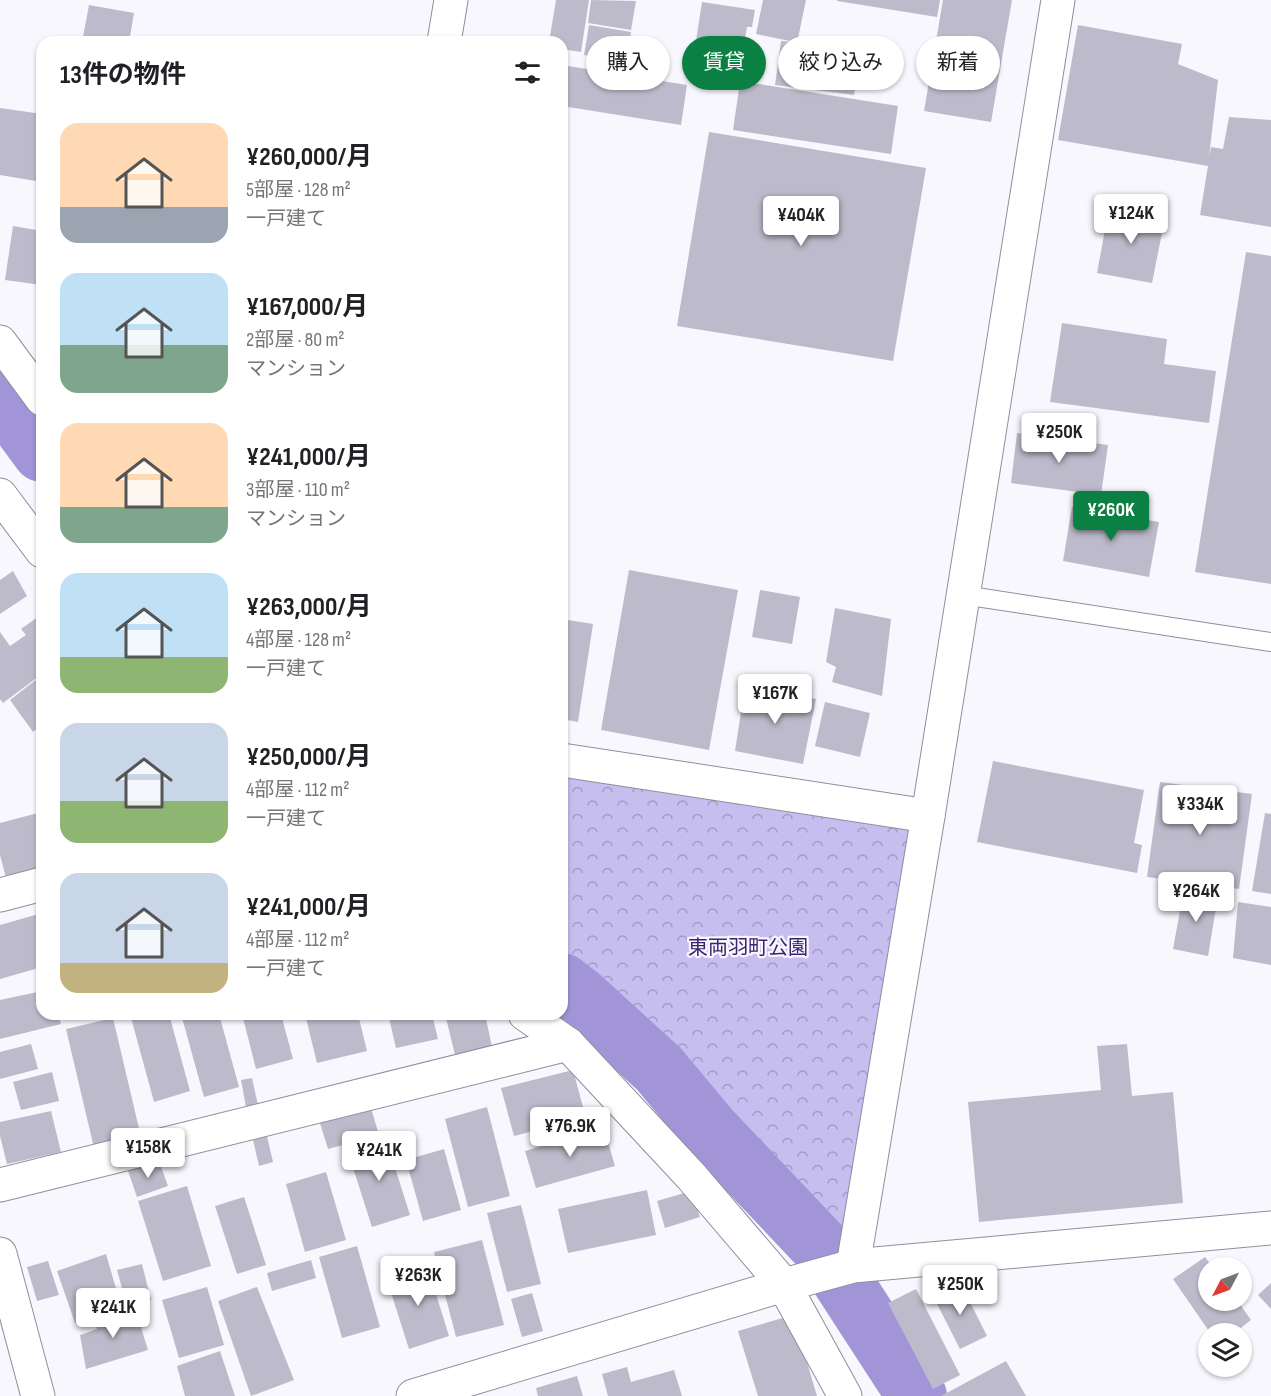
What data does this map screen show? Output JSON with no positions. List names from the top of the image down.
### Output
{
  "parks": ["東両羽町公園"],
  "north": "bottom left",
  "page": {
    "chip": [
      "購入",
      "賃貸",
      "絞り込み",
      "新着"
    ],
    "heading": "13件の物件",
    "list": [
      {
        "name": "¥260,000/月",
        "note": "5部屋 · 128 m² · 一戸建て"
      },
      {
        "name": "¥167,000/月",
        "note": "2部屋 · 80 m² · マンション"
      },
      {
        "name": "¥241,000/月",
        "note": "3部屋 · 110 m² · マンション"
      },
      {
        "name": "¥263,000/月",
        "note": "4部屋 · 128 m² · 一戸建て"
      },
      {
        "name": "¥250,000/月",
        "note": "4部屋 · 112 m² · 一戸建て"
      },
      {
        "name": "¥241,000/月",
        "note": "4部屋 · 112 m² · 一戸建て"
      }
    ],
    "price": [
      "¥124K",
      "¥404K",
      "¥250K",
      "¥260K",
      "¥167K",
      "¥334K",
      "¥264K",
      "¥76.9K",
      "¥158K",
      "¥241K",
      "¥263K",
      "¥250K",
      "¥241K"
    ]
  }
}
